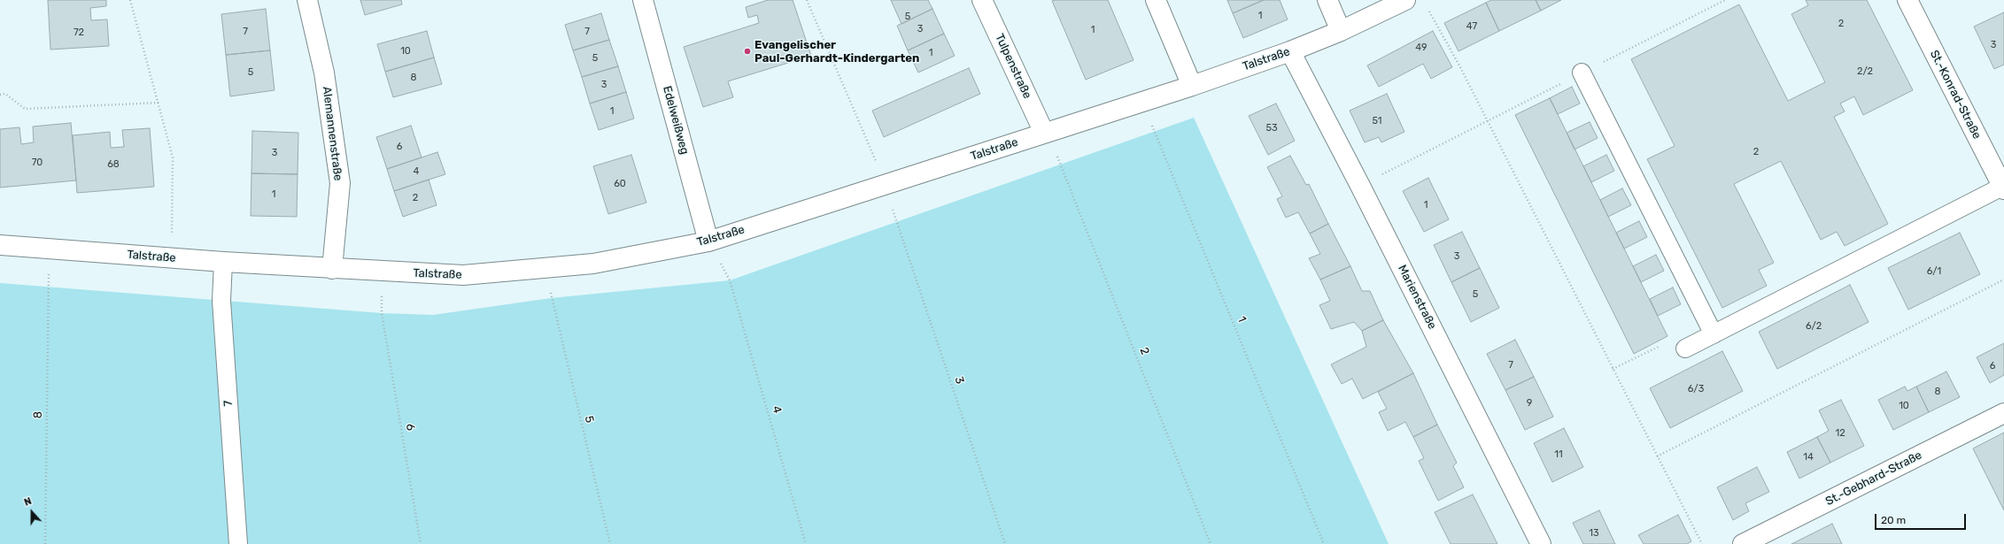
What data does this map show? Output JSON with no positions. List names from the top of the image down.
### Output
{
  "streets": {
    "street": [
      "Talstraße",
      "Tulpenstraße",
      "St.-Konrad-Straße",
      "Edelweißweg",
      "Alemannenstraße",
      "Marienstraße",
      "St.-Gebhard-Straße"
    ],
    "lane": ["7"],
    "path": [
      "1",
      "2",
      "3",
      "4",
      "8",
      "5",
      "6"
    ]
  },
  "crossings": [
    ["Talstraße", "Tulpenstraße"],
    ["Talstraße", "Edelweißweg"],
    ["Talstraße", "Alemannenstraße"],
    ["Talstraße", "Marienstraße"],
    ["Talstraße", "1"],
    ["Talstraße", "7"]
  ],
  "places": ["Evangelischer Paul-Gerhardt-Kindergarten"],
  "house_numbers": [
    "1",
    "5",
    "2",
    "47",
    "3",
    "1",
    "7",
    "7",
    "72",
    "3",
    "49",
    "10",
    "1",
    "5",
    "2/2",
    "5",
    "8",
    "3",
    "1",
    "51",
    "53",
    "6",
    "2",
    "3",
    "70",
    "68",
    "4",
    "60",
    "1",
    "2",
    "1",
    "3",
    "6/1",
    "5",
    "6/2",
    "7",
    "6",
    "6/3",
    "8",
    "9",
    "10",
    "12",
    "11",
    "14",
    "13"
  ],
  "scale_bar": "20 m",
  "north": "top"
}
